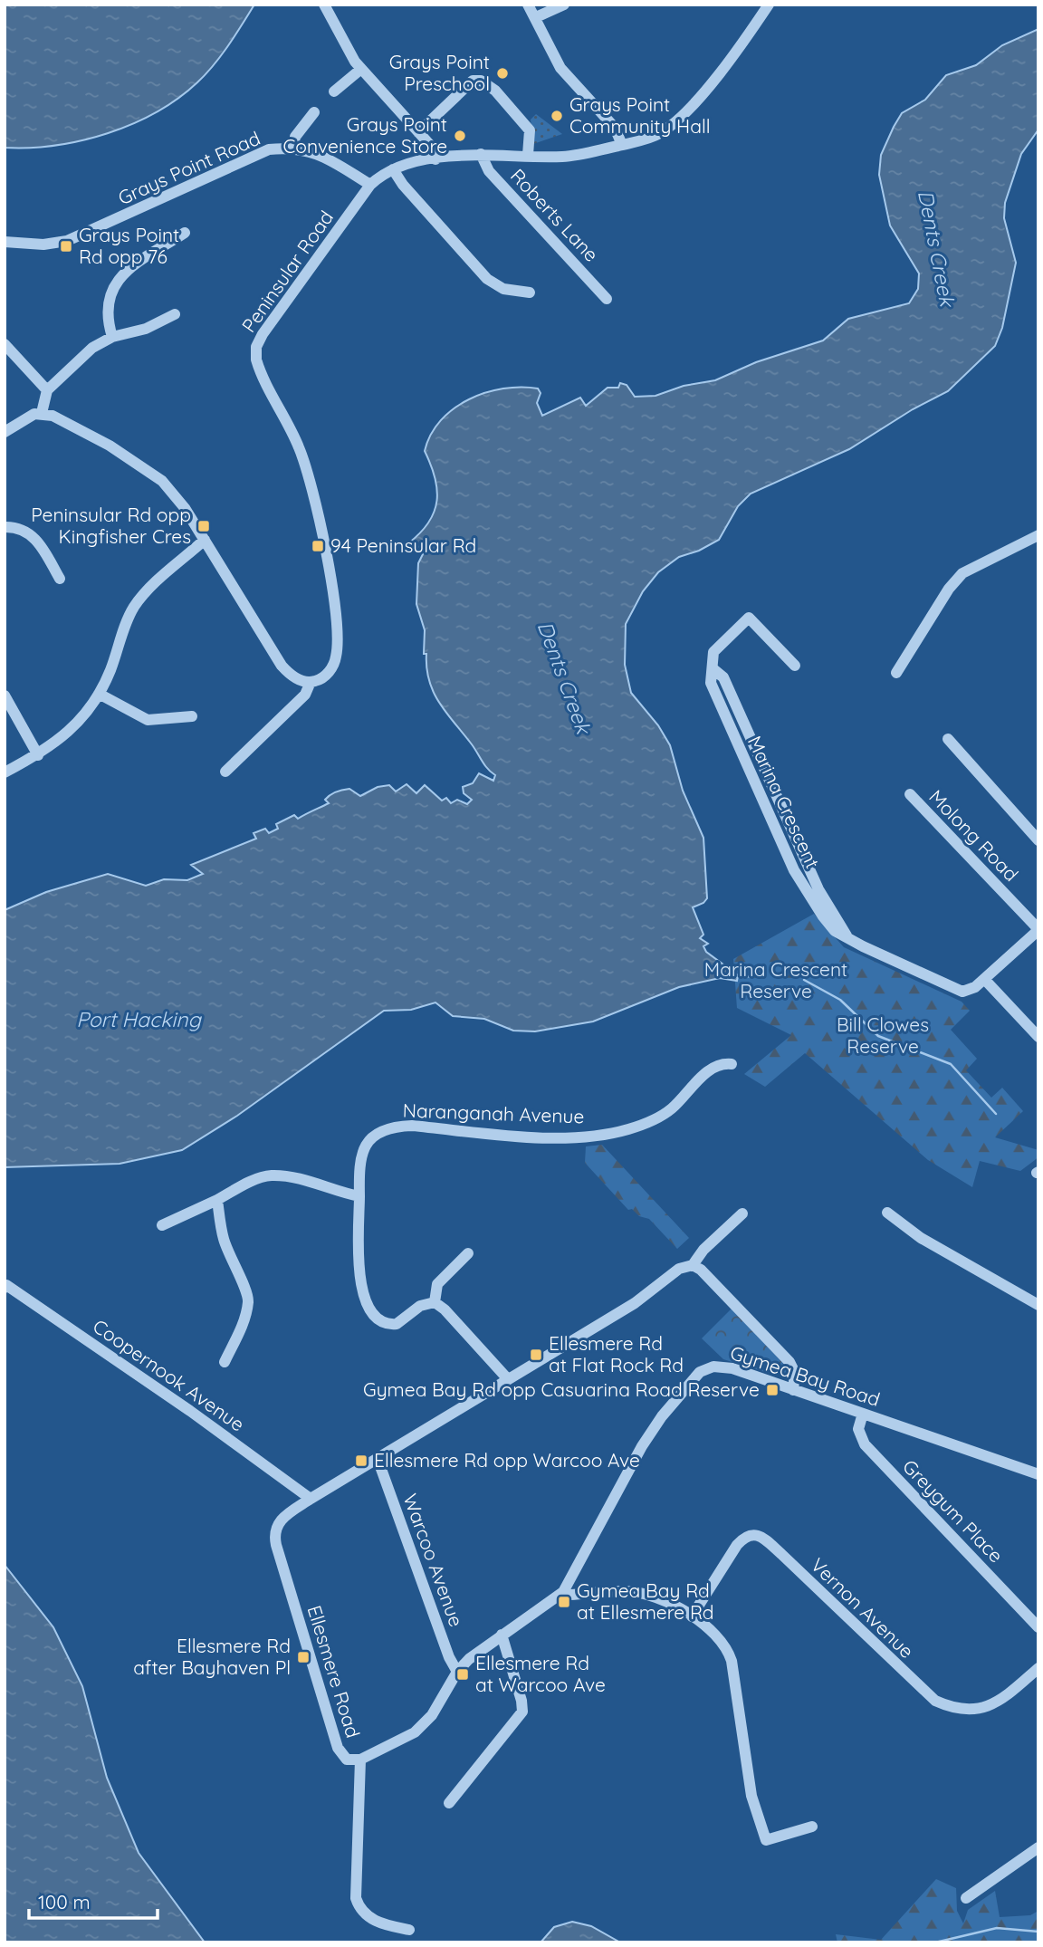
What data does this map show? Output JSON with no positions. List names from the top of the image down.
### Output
{
  "streets": {
    "street": [
      "Grays Point Road",
      "Roberts Lane",
      "Peninsular Road",
      "Marina Crescent",
      "Molong Road",
      "Naranganah Avenue",
      "Coopernook Avenue",
      "Gymea Bay Road",
      "Greygum Place",
      "Warcoo Avenue",
      "Vernon Avenue",
      "Ellesmere Road"
    ]
  },
  "crossings": [
    ["Grays Point Road", "Peninsular Road"],
    ["Marina Crescent", "Molong Road"],
    ["Coopernook Avenue", "Ellesmere Road"],
    ["Gymea Bay Road", "Greygum Place"],
    ["Gymea Bay Road", "Ellesmere Road"],
    ["Warcoo Avenue", "Ellesmere Road"]
  ],
  "water": ["Dents Creek", "Port Hacking"],
  "parks": ["Marina Crescent Reserve", "Bill Clowes Reserve"],
  "places": {
    "other": ["Grays Point Preschool", "Grays Point Community Hall", "Grays Point Convenience Store"],
    "transit": [
      "Grays Point Rd opp 76",
      "Peninsular Rd opp Kingfisher Cres",
      "94 Peninsular Rd",
      "Ellesmere Rd at Flat Rock Rd",
      "Gymea Bay Rd opp Casuarina Road Reserve",
      "Ellesmere Rd opp Warcoo Ave",
      "Gymea Bay Rd at Ellesmere Rd",
      "Ellesmere Rd after Bayhaven Pl",
      "Ellesmere Rd at Warcoo Ave"
    ]
  },
  "scale_bar": "100 m"
}
